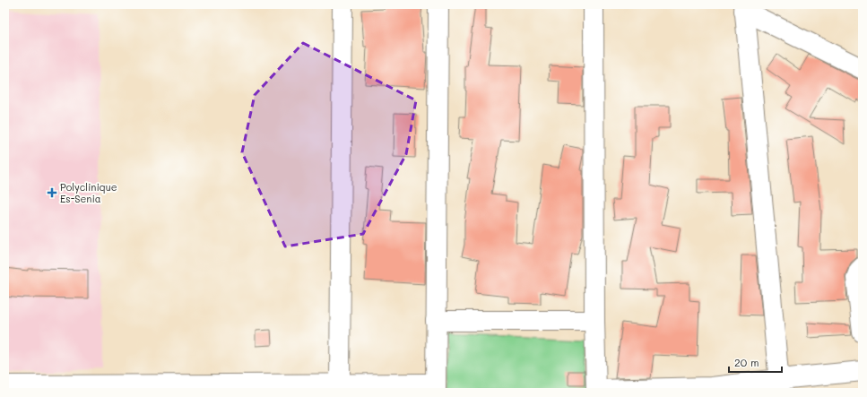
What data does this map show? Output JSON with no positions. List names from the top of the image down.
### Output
{
  "places": {
    "health": ["Polyclinique Es-Senia"]
  },
  "scale_bar": "20 m"
}
